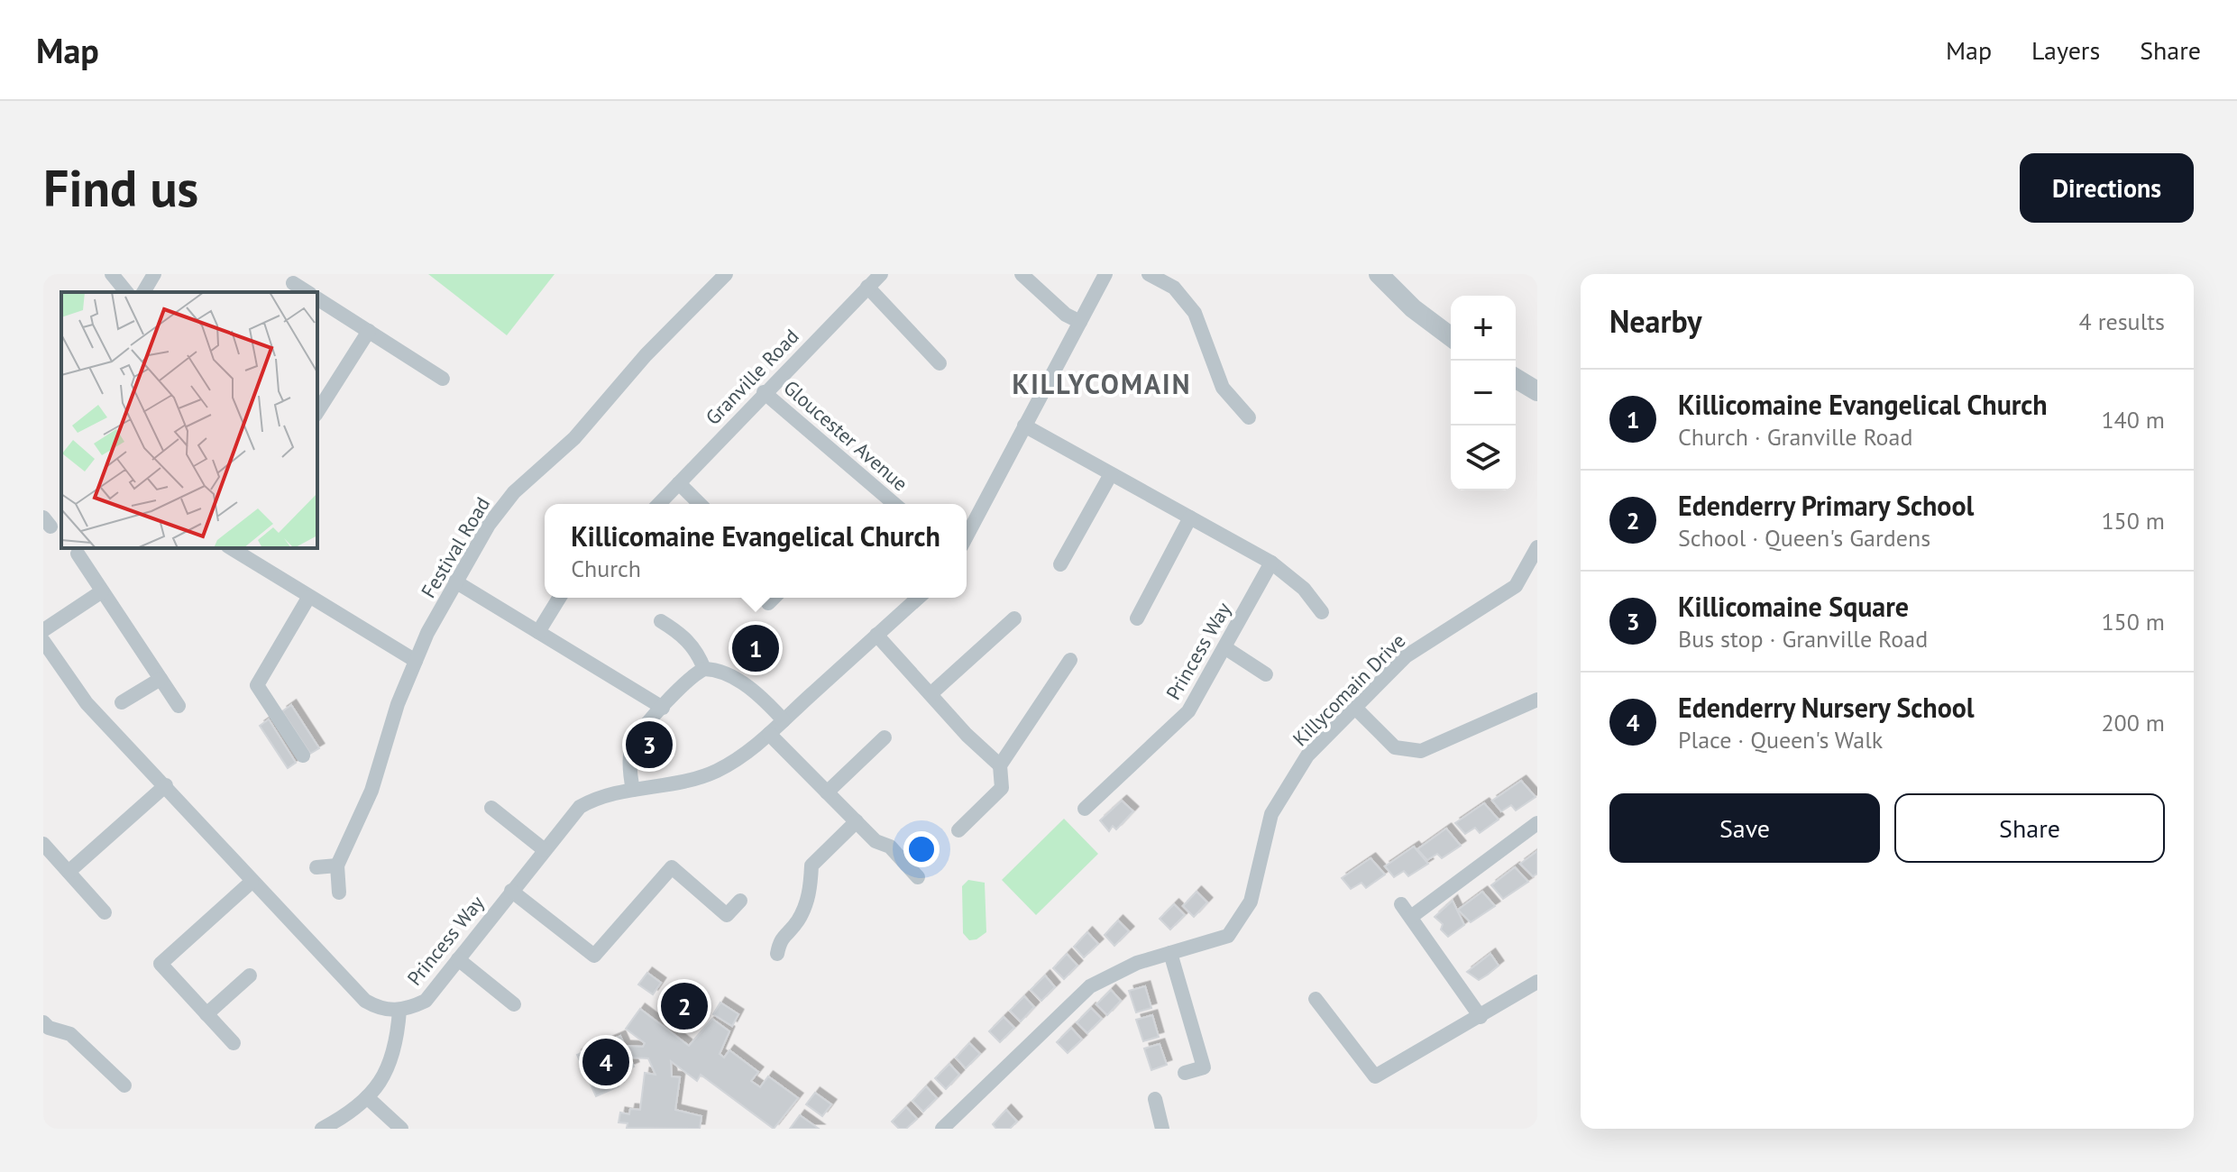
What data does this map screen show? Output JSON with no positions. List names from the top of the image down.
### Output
{
  "streets": {
    "street": [
      "Granville Road",
      "Gloucester Avenue",
      "Festival Road",
      "Princess Way",
      "Killycomain Drive"
    ]
  },
  "crossings": [
    ["Granville Road", "Gloucester Avenue"]
  ],
  "districts": ["KILLYCOMAIN"],
  "page": {
    "header": "Map",
    "nav": ["Map", "Layers", "Share"],
    "buttons": [
      "Directions",
      ["Save", "Share"]
    ],
    "title": "Find us",
    "heading": ["Nearby", "4 results"],
    "map_buttons": ["+", "−"],
    "list": [
      {
        "mark": "1",
        "name": "Killicomaine Evangelical Church",
        "note": "Church · Granville Road",
        "value": "140 m"
      },
      {
        "mark": "2",
        "name": "Edenderry Primary School",
        "note": "School · Queen's Gardens",
        "value": "150 m"
      },
      {
        "mark": "3",
        "name": "Killicomaine Square",
        "note": "Bus stop · Granville Road",
        "value": "150 m"
      },
      {
        "mark": "4",
        "name": "Edenderry Nursery School",
        "note": "Place · Queen's Walk",
        "value": "200 m"
      }
    ],
    "popup": ["Killicomaine Evangelical Church", "Church"],
    "pins": [
      "1",
      "3",
      "2",
      "4"
    ]
  }
}
